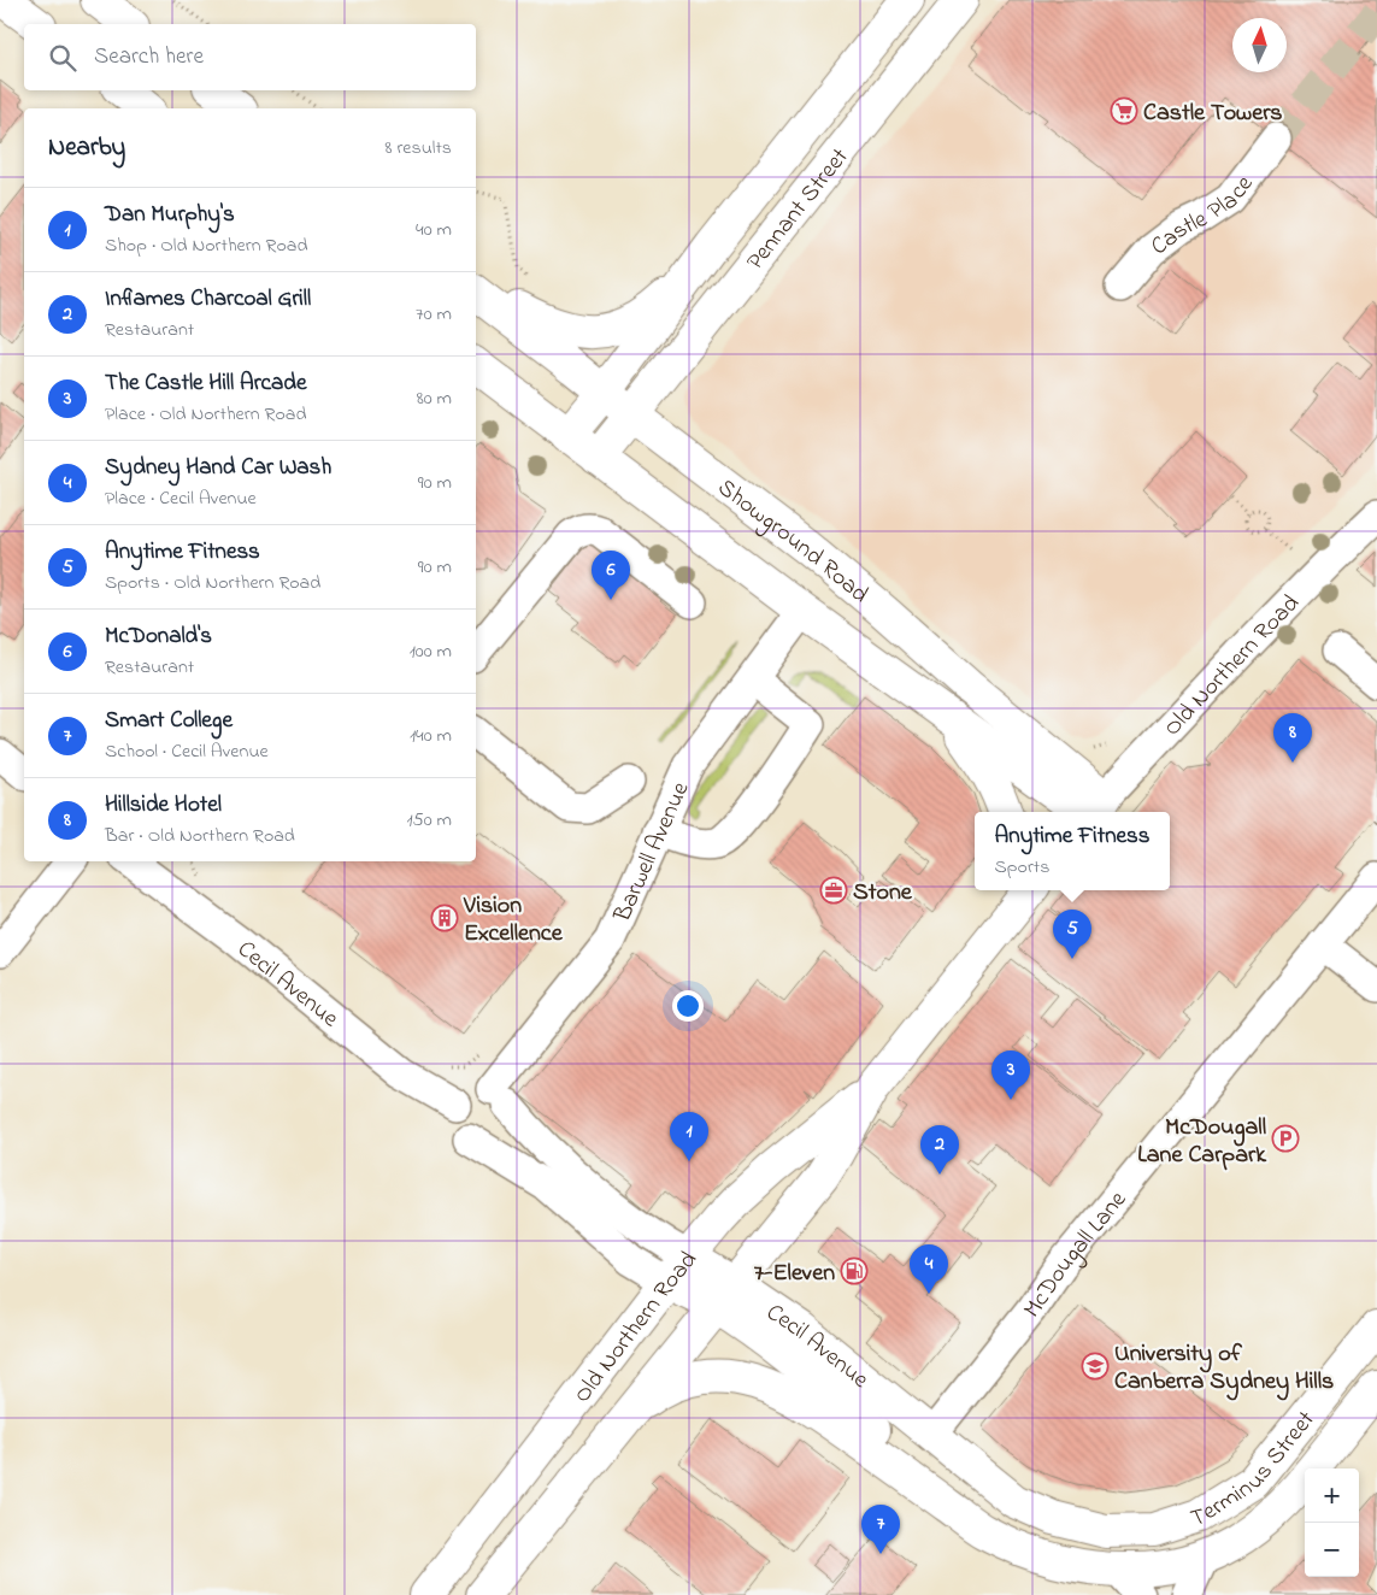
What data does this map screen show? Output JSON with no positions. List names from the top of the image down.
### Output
{
  "streets": {
    "main road": [
      "Pennant Street",
      "Showground Road",
      "Old Northern Road",
      "Cecil Avenue",
      "Terminus Street"
    ],
    "street": ["Castle Place", "Barwell Avenue", "McDougall Lane"]
  },
  "crossings": [
    ["Pennant Street", "Showground Road"],
    ["Showground Road", "Old Northern Road"],
    ["Showground Road", "Barwell Avenue"],
    ["Old Northern Road", "Cecil Avenue"],
    ["Barwell Avenue", "Cecil Avenue"],
    ["Cecil Avenue", "McDougall Lane"],
    ["Cecil Avenue", "Terminus Street"]
  ],
  "places": {
    "supermarket": ["Castle Towers"],
    "office": ["Stone"],
    "building": ["Vision Excellence"],
    "parking": ["McDougall Lane Carpark"],
    "fuel station": ["7-Eleven"],
    "school or university": ["University of Canberra Sydney Hills"]
  },
  "north": "top",
  "page": {
    "search": "Search here",
    "heading": ["Nearby", "8 results"],
    "list": [
      {
        "mark": "1",
        "name": "Dan Murphy's",
        "note": "Shop · Old Northern Road",
        "value": "40 m"
      },
      {
        "mark": "2",
        "name": "Inflames Charcoal Grill",
        "note": "Restaurant",
        "value": "70 m"
      },
      {
        "mark": "3",
        "name": "The Castle Hill Arcade",
        "note": "Place · Old Northern Road",
        "value": "80 m"
      },
      {
        "mark": "4",
        "name": "Sydney Hand Car Wash",
        "note": "Place · Cecil Avenue",
        "value": "90 m"
      },
      {
        "mark": "5",
        "name": "Anytime Fitness",
        "note": "Sports · Old Northern Road",
        "value": "90 m"
      },
      {
        "mark": "6",
        "name": "McDonald's",
        "note": "Restaurant",
        "value": "100 m"
      },
      {
        "mark": "7",
        "name": "Smart College",
        "note": "School · Cecil Avenue",
        "value": "140 m"
      },
      {
        "mark": "8",
        "name": "Hillside Hotel",
        "note": "Bar · Old Northern Road",
        "value": "150 m"
      }
    ],
    "pins": [
      "6",
      "8",
      "5",
      "3",
      "1",
      "2",
      "4",
      "7"
    ],
    "popup": ["Anytime Fitness", "Sports"],
    "map_buttons": ["+", "−"]
  }
}
